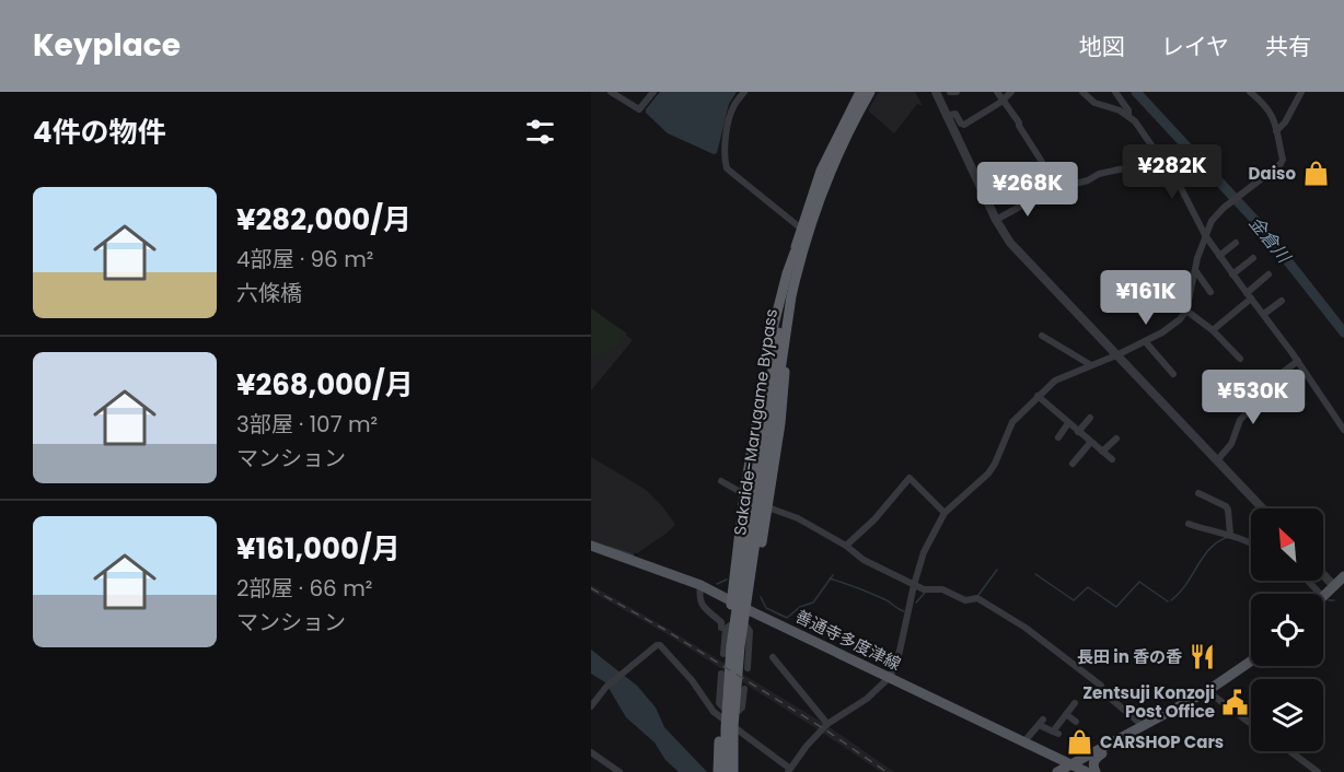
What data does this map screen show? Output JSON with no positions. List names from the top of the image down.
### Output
{
  "streets": {
    "highway": ["Sakaide-Marugame Bypass"],
    "main road": ["善通寺多度津線"]
  },
  "water": ["金倉川"],
  "places": {
    "shop": ["Daiso", "CARSHOP Cars"],
    "restaurant": ["長田 in 香の香"],
    "public building": ["Zentsuji Konzoji Post Office"]
  },
  "north": "top left",
  "page": {
    "header": "Keyplace",
    "nav": ["地図", "レイヤ", "共有"],
    "heading": "4件の物件",
    "price": [
      "¥282K",
      "¥268K",
      "¥161K",
      "¥530K"
    ],
    "list": [
      {
        "name": "¥282,000/月",
        "note": "4部屋 · 96 m² · 六條橋"
      },
      {
        "name": "¥268,000/月",
        "note": "3部屋 · 107 m² · マンション"
      },
      {
        "name": "¥161,000/月",
        "note": "2部屋 · 66 m² · マンション"
      }
    ]
  }
}
